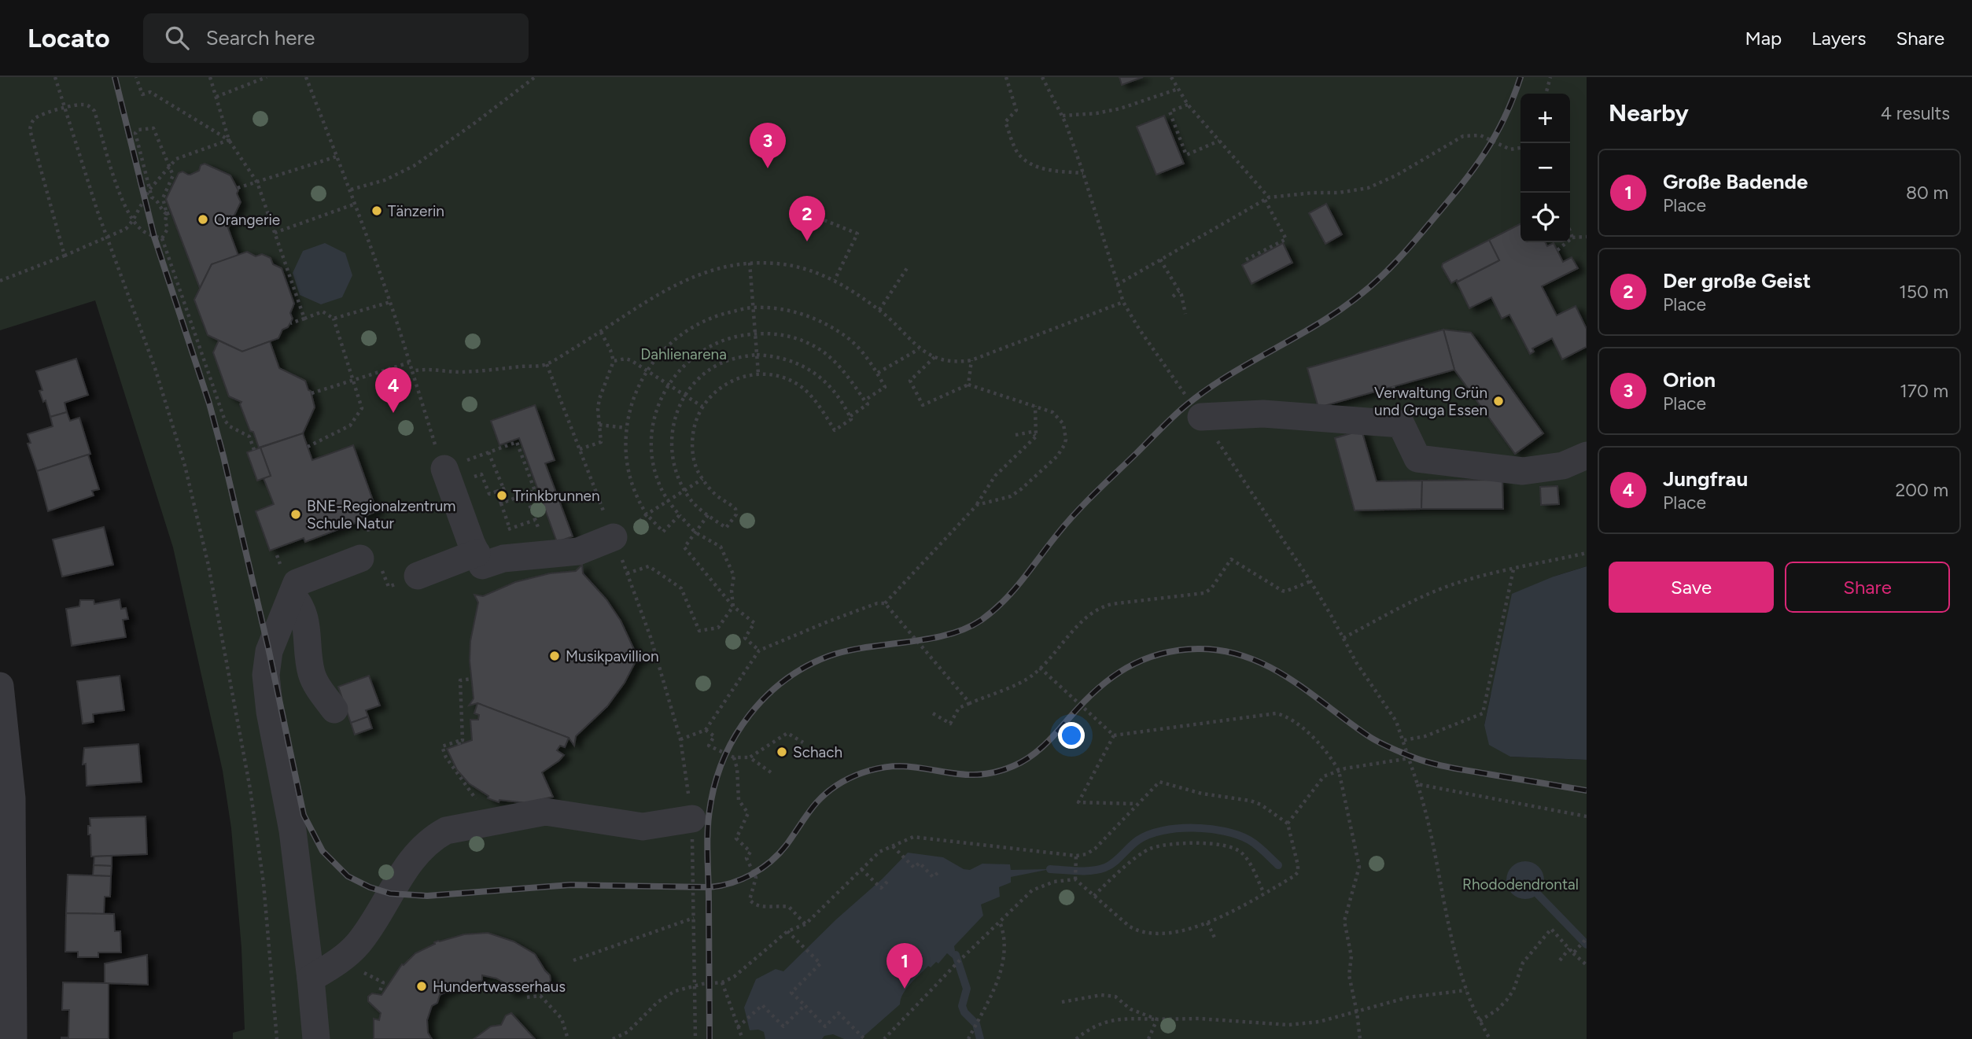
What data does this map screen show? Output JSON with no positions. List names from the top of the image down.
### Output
{
  "parks": ["Dahlienarena", "Rhododendrontal"],
  "places": [
    "Tänzerin",
    "Orangerie",
    "Verwaltung Grün und Gruga Essen",
    "Trinkbrunnen",
    "BNE-Regionalzentrum Schule Natur",
    "Musikpavillion",
    "Schach",
    "Hundertwasserhaus"
  ],
  "page": {
    "header": "Locato",
    "search": "Search here",
    "nav": ["Map", "Layers", "Share"],
    "heading": ["Nearby", "4 results"],
    "map_buttons": ["+", "−"],
    "pins": [
      "3",
      "2",
      "4",
      "1"
    ],
    "list": [
      {
        "mark": "1",
        "name": "Große Badende",
        "note": "Place",
        "value": "80 m"
      },
      {
        "mark": "2",
        "name": "Der große Geist",
        "note": "Place",
        "value": "150 m"
      },
      {
        "mark": "3",
        "name": "Orion",
        "note": "Place",
        "value": "170 m"
      },
      {
        "mark": "4",
        "name": "Jungfrau",
        "note": "Place",
        "value": "200 m"
      }
    ],
    "buttons": ["Save", "Share"]
  }
}
